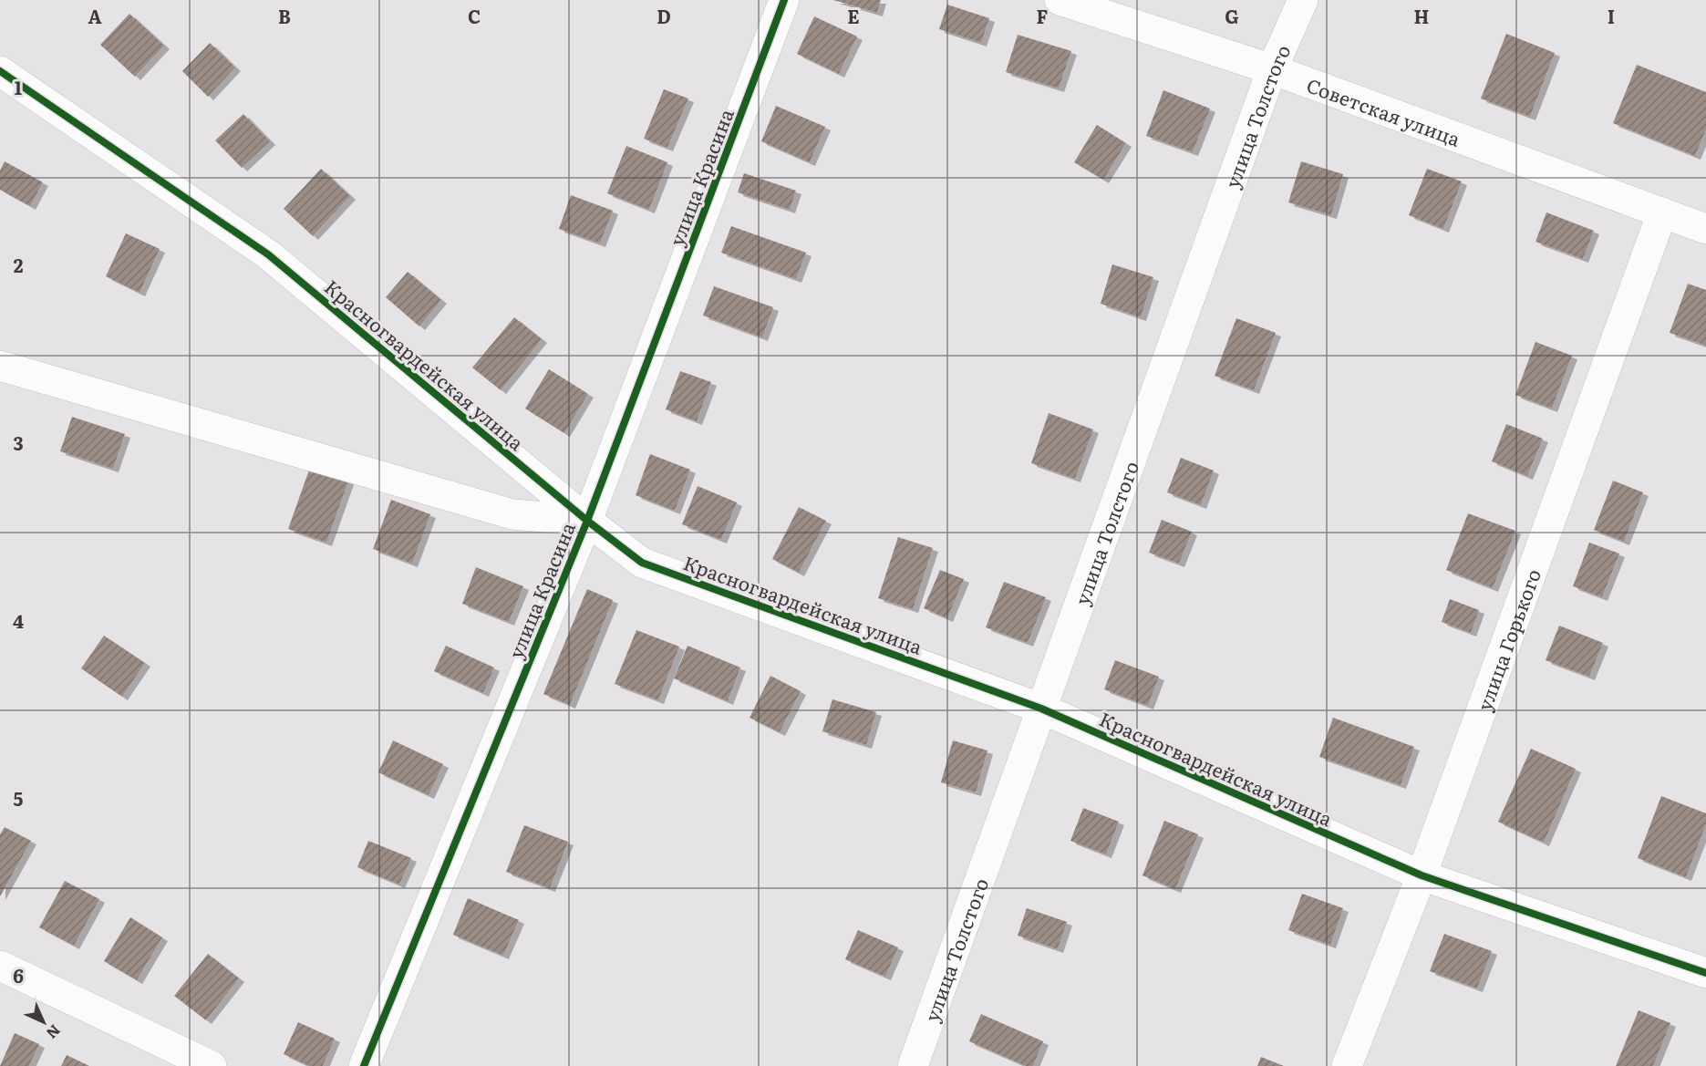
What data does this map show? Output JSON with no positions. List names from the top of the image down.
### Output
{
  "streets": {
    "street": [
      "Советская улица",
      "улица Толстого",
      "улица Красина",
      "Красногвардейская улица",
      "улица Горького"
    ]
  },
  "crossings": [
    ["Советская улица", "улица Толстого"],
    ["Советская улица", "улица Горького"],
    ["улица Толстого", "Красногвардейская улица"],
    ["улица Красина", "Красногвардейская улица"],
    ["Красногвардейская улица", "улица Горького"]
  ],
  "north": "bottom right",
  "grid": {
    "columns": [
      "A",
      "B",
      "C",
      "D",
      "E",
      "F",
      "G",
      "H",
      "I"
    ],
    "rows": [
      "1",
      "2",
      "3",
      "4",
      "5",
      "6"
    ]
  }
}
